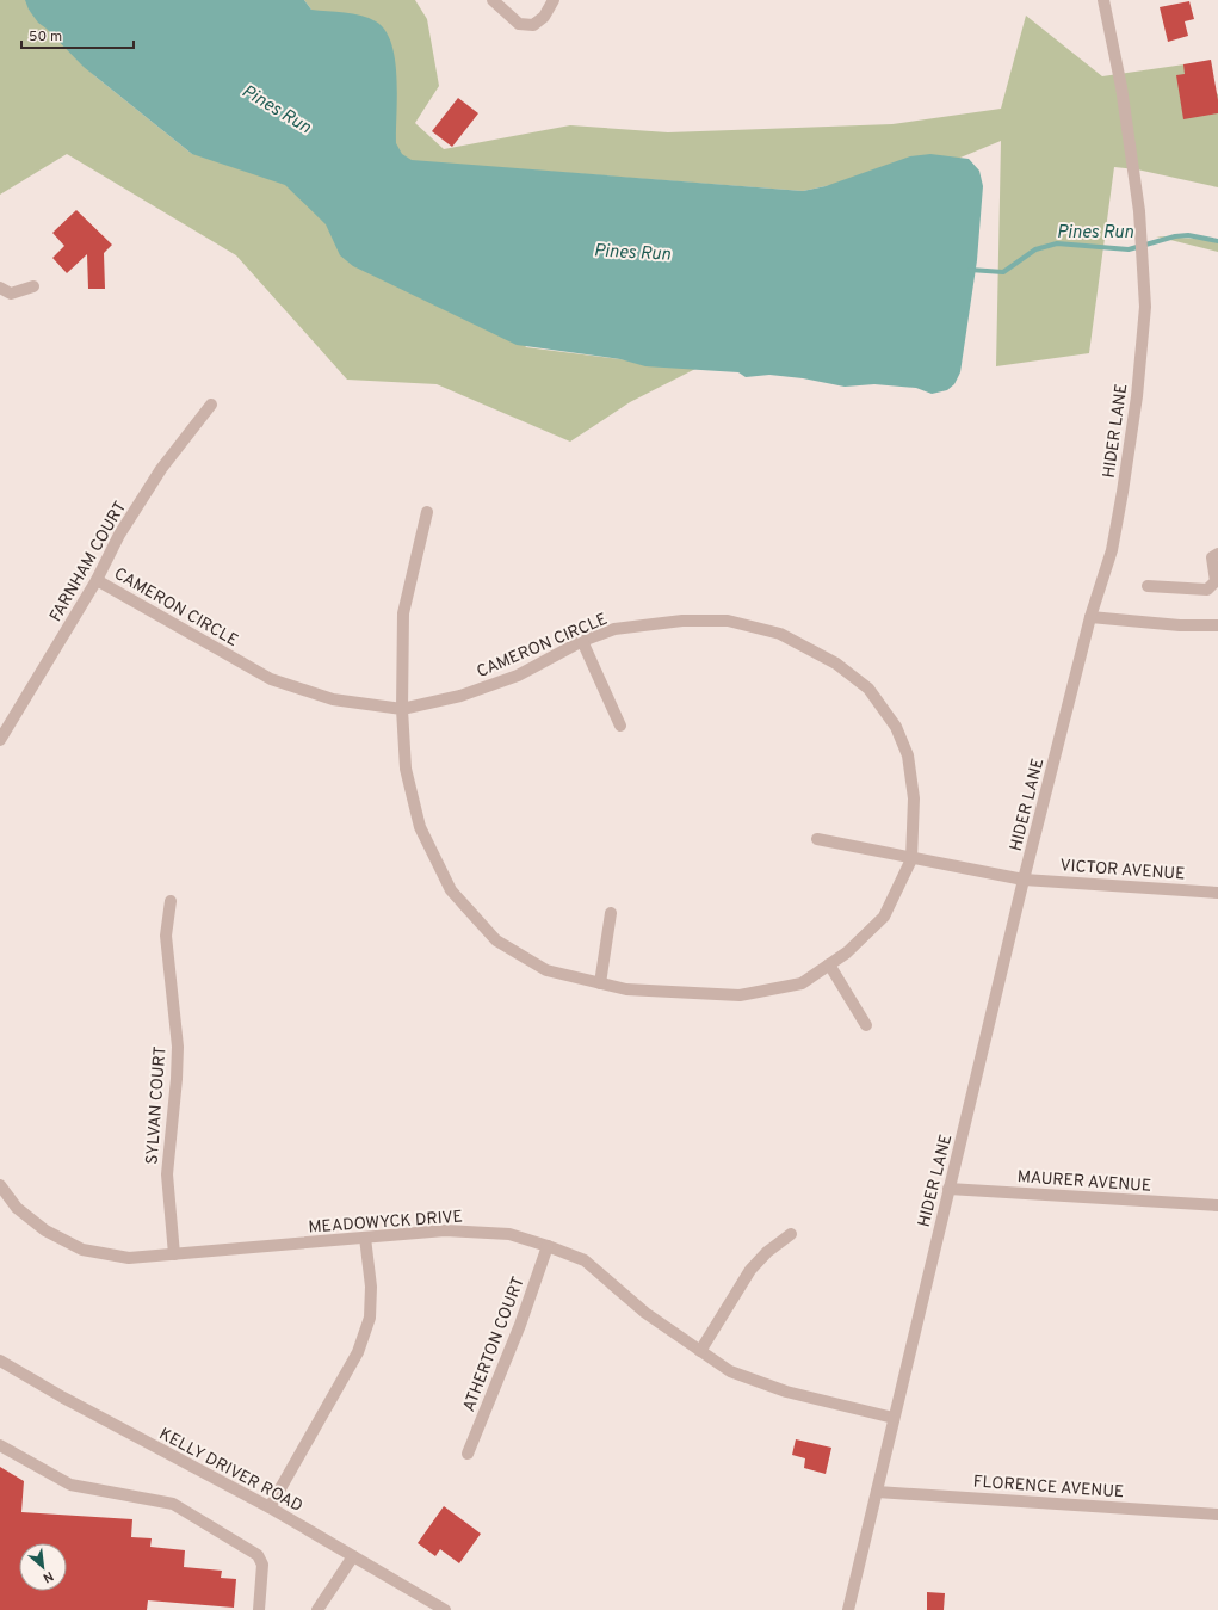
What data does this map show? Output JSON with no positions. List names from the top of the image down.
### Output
{
  "streets": {
    "street": [
      "HIDER LANE",
      "FARNHAM COURT",
      "CAMERON CIRCLE",
      "VICTOR AVENUE",
      "SYLVAN COURT",
      "MAURER AVENUE",
      "MEADOWYCK DRIVE",
      "ATHERTON COURT",
      "KELLY DRIVER ROAD",
      "FLORENCE AVENUE"
    ]
  },
  "crossings": [
    ["HIDER LANE", "VICTOR AVENUE"],
    ["HIDER LANE", "MAURER AVENUE"],
    ["HIDER LANE", "MEADOWYCK DRIVE"],
    ["HIDER LANE", "FLORENCE AVENUE"],
    ["FARNHAM COURT", "CAMERON CIRCLE"],
    ["SYLVAN COURT", "MEADOWYCK DRIVE"],
    ["MEADOWYCK DRIVE", "ATHERTON COURT"]
  ],
  "water": ["Pines Run"],
  "scale_bar": "50 m",
  "north": "bottom right"
}
